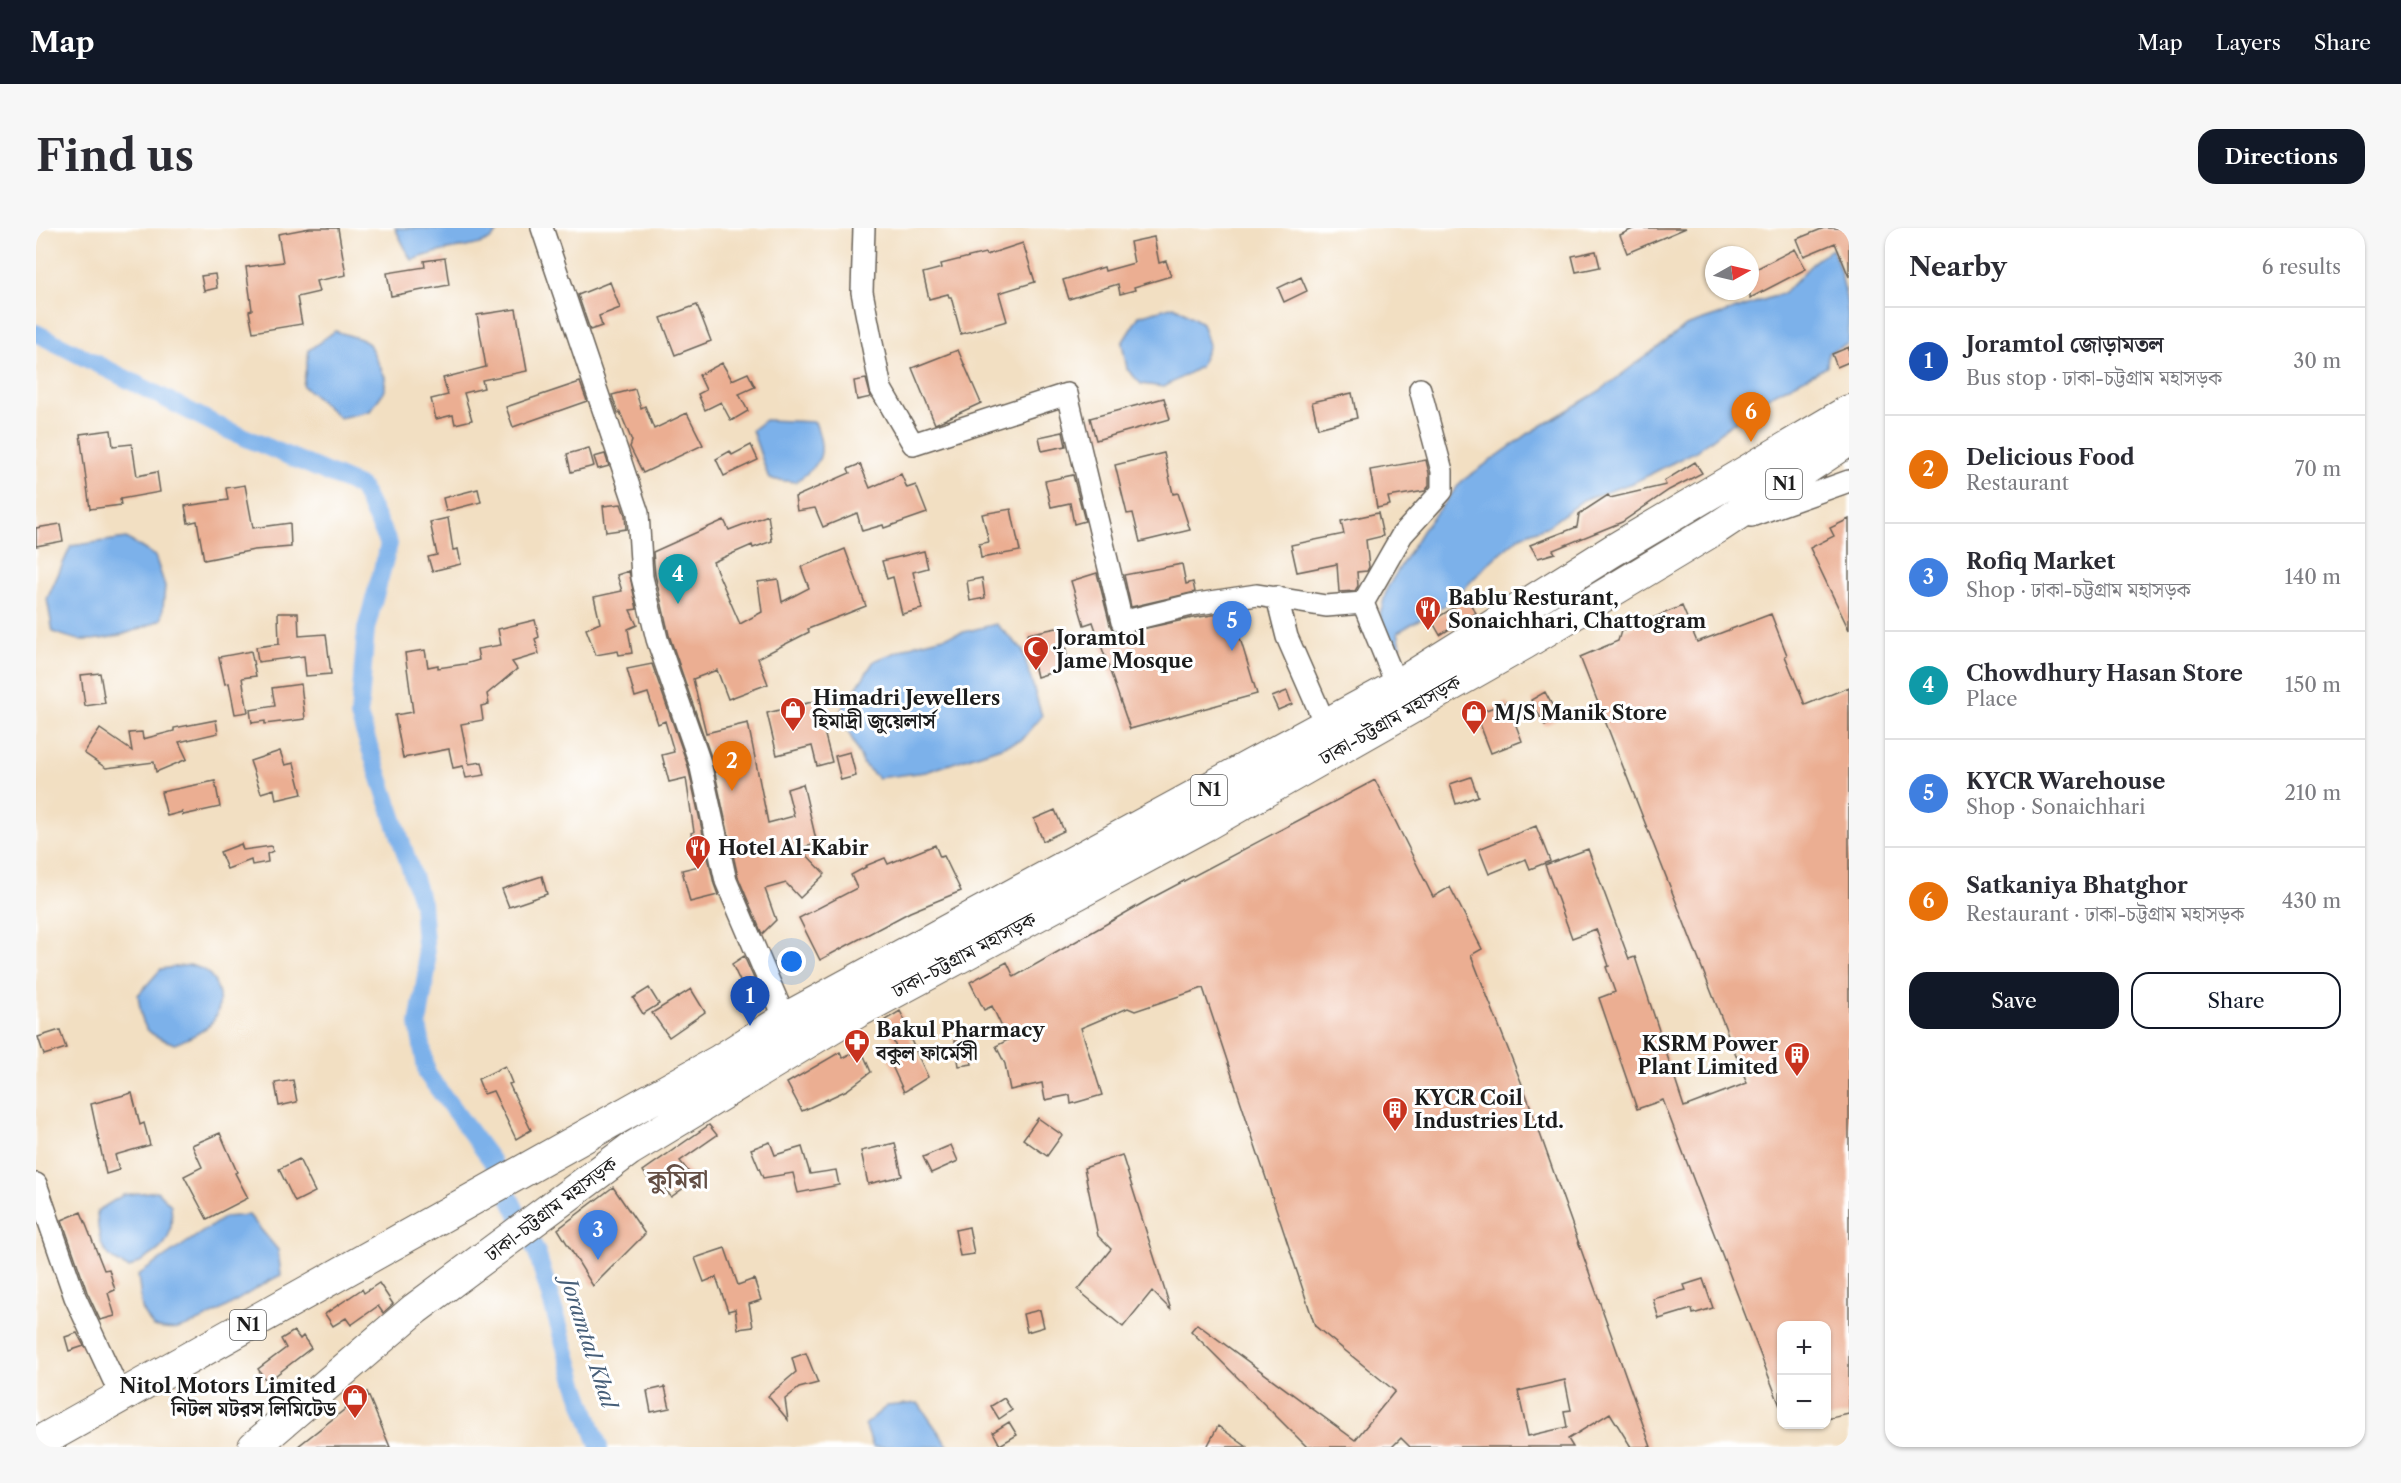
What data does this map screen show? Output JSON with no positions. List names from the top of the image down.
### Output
{
  "streets": {
    "highway": ["N1", "ঢাকা-চট্টগ্রাম মহাসড়ক"]
  },
  "crossings": [
    ["N1", "ঢাকা-চট্টগ্রাম মহাসড়ক"]
  ],
  "districts": ["কুমিরা"],
  "water": ["Joramtal Khal"],
  "places": {
    "restaurant": ["Bablu Resturant, Sonaichhari, Chattogram", "Hotel Al-Kabir"],
    "mosque": ["Joramtol Jame Mosque"],
    "shop": ["Himadri Jewellers হিমাদ্রী জুয়েলার্স", "M/S Manik Store", "Nitol Motors Limited নিটল মটরস লিমিটেড"],
    "pharmacy": ["Bakul Pharmacy বকুল ফার্মেসী"],
    "building": ["KSRM Power Plant Limited", "KYCR Coil Industries Ltd."]
  },
  "north": "right",
  "page": {
    "header": "Map",
    "nav": ["Map", "Layers", "Share"],
    "buttons": [
      "Directions",
      ["Save", "Share"]
    ],
    "title": "Find us",
    "heading": ["Nearby", "6 results"],
    "list": [
      {
        "mark": "1",
        "name": "Joramtol জোড়ামতল",
        "note": "Bus stop · ঢাকা-চট্টগ্রাম মহাসড়ক",
        "value": "30 m"
      },
      {
        "mark": "2",
        "name": "Delicious Food",
        "note": "Restaurant",
        "value": "70 m"
      },
      {
        "mark": "3",
        "name": "Rofiq Market",
        "note": "Shop · ঢাকা-চট্টগ্রাম মহাসড়ক",
        "value": "140 m"
      },
      {
        "mark": "4",
        "name": "Chowdhury Hasan Store",
        "note": "Place",
        "value": "150 m"
      },
      {
        "mark": "5",
        "name": "KYCR Warehouse",
        "note": "Shop · Sonaichhari",
        "value": "210 m"
      },
      {
        "mark": "6",
        "name": "Satkaniya Bhatghor",
        "note": "Restaurant · ঢাকা-চট্টগ্রাম মহাসড়ক",
        "value": "430 m"
      }
    ],
    "pins": [
      "6",
      "4",
      "5",
      "2",
      "1",
      "3"
    ],
    "map_buttons": ["+", "−"]
  }
}
